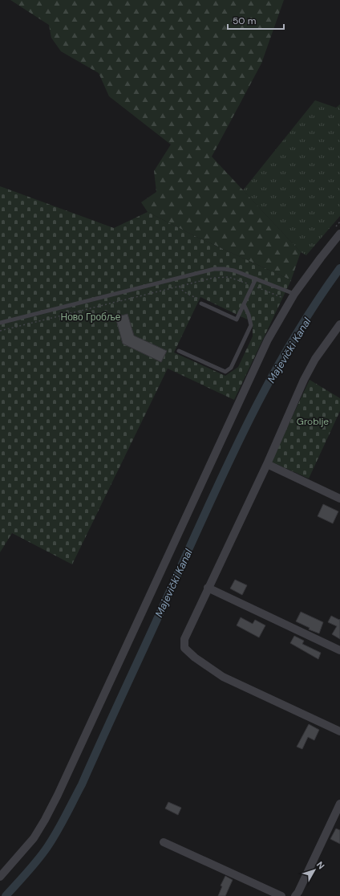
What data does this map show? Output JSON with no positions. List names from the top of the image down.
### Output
{
  "water": ["Majevički Kanal"],
  "parks": ["Ново Гробље", "Groblje"],
  "scale_bar": "50 m",
  "north": "top right"
}
